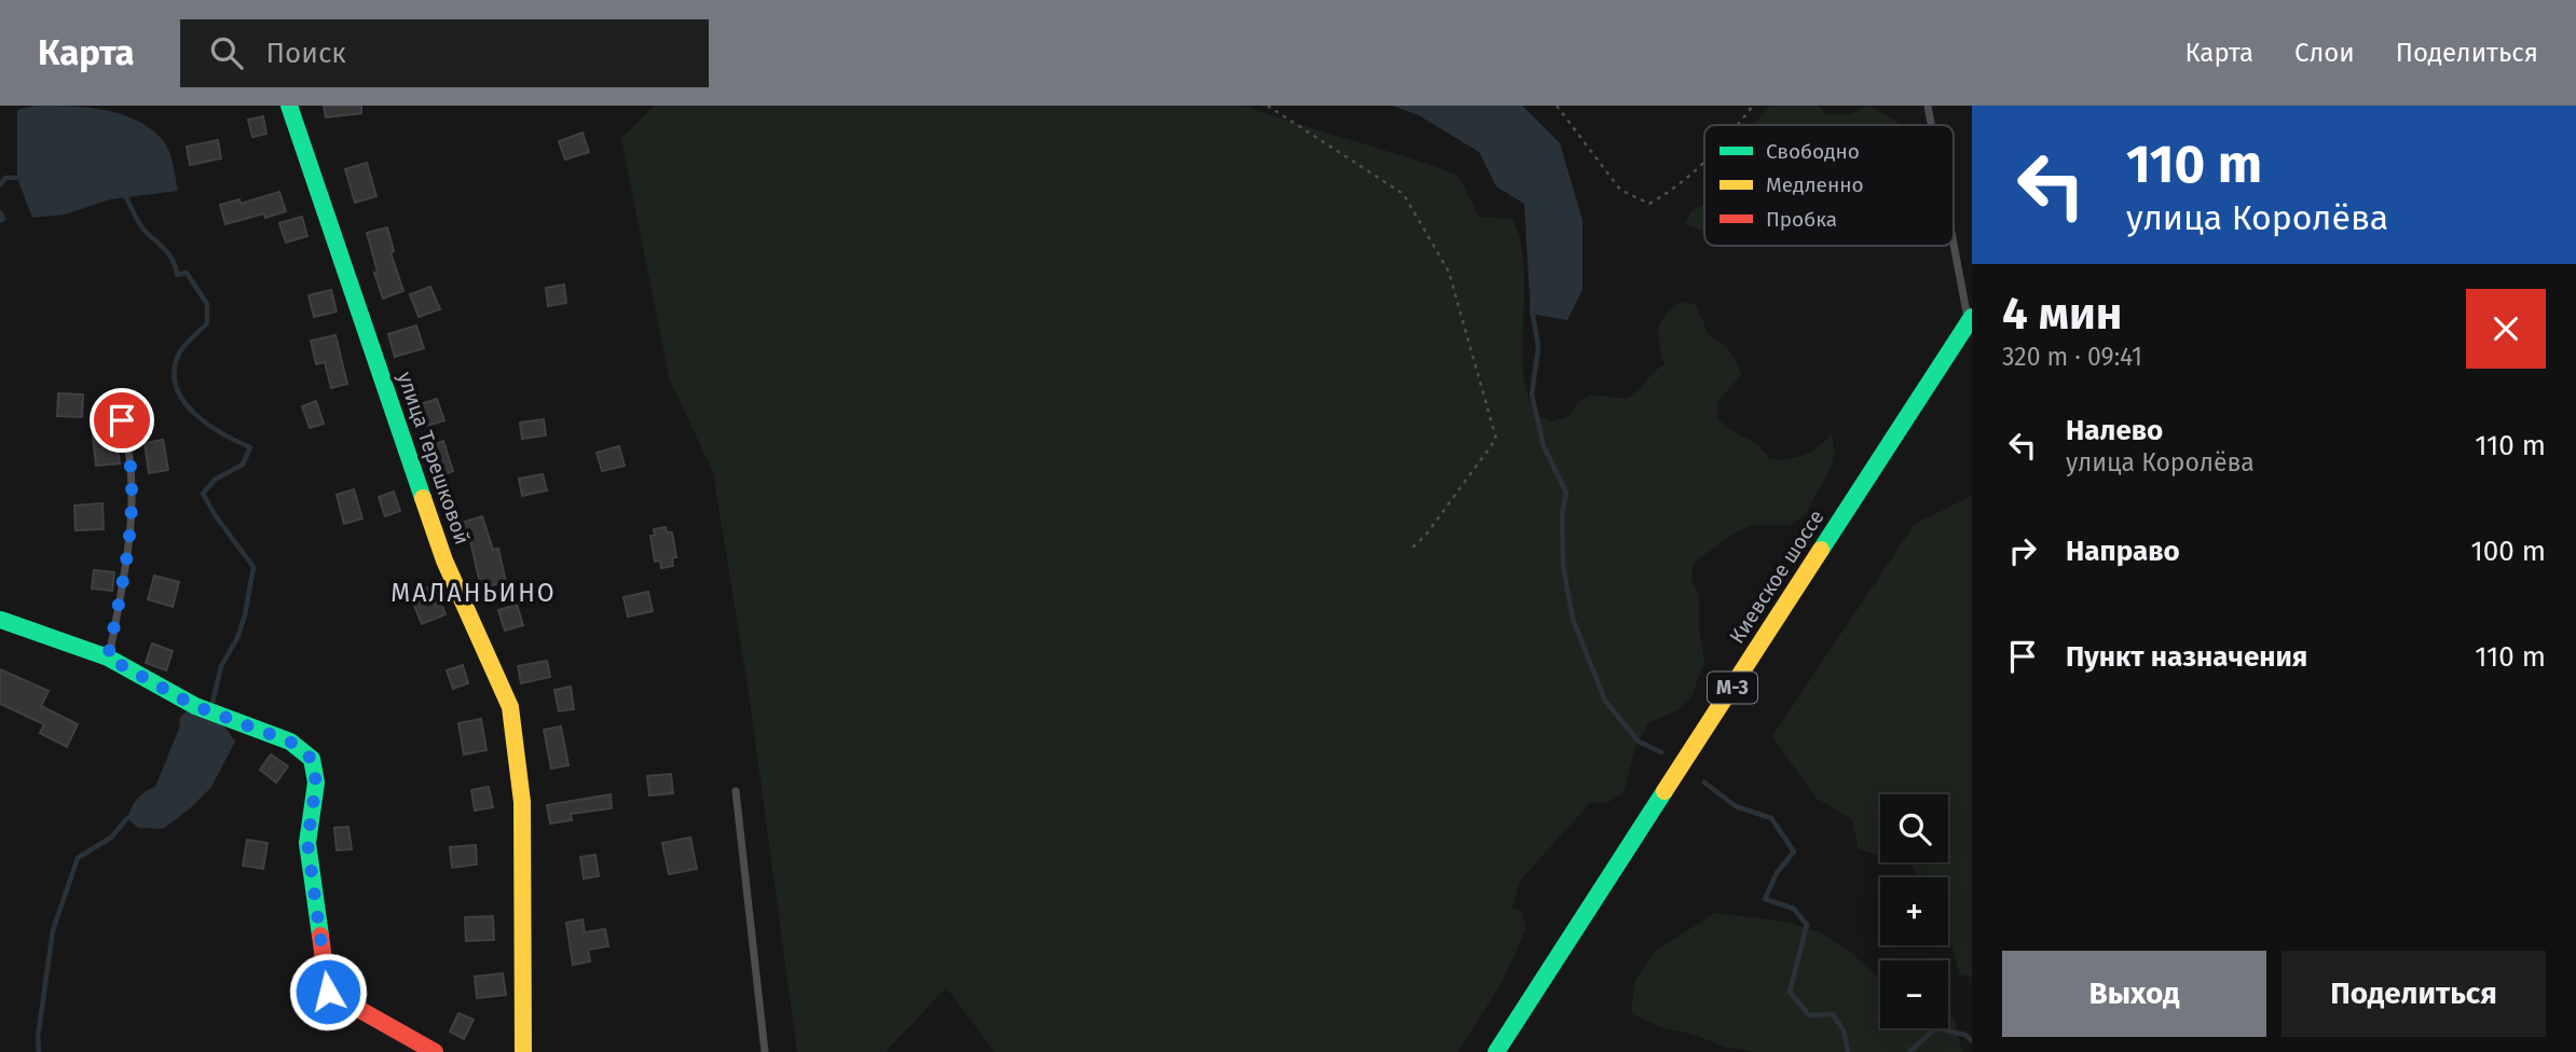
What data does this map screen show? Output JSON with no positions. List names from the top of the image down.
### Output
{
  "streets": {
    "main road": ["улица Терешковой", "Киевское шоссе", "М-3"]
  },
  "districts": ["МАЛАНЬИНО"],
  "legend": ["Свободно", "Медленно", "Пробка"],
  "page": {
    "header": "Карта",
    "search": "Поиск",
    "nav": ["Карта", "Слои", "Поделиться"],
    "turn": ["110 m", "улица Королёва"],
    "heading": ["4 мин", "320 m · 09:41"],
    "list": [
      {
        "name": "Налево",
        "note": "улица Королёва",
        "value": "110 m"
      },
      {
        "name": "Направо",
        "value": "100 m"
      },
      {
        "name": "Пункт назначения",
        "value": "110 m"
      }
    ],
    "map_buttons": ["+", "−"],
    "buttons": ["Выход", "Поделиться"]
  }
}
